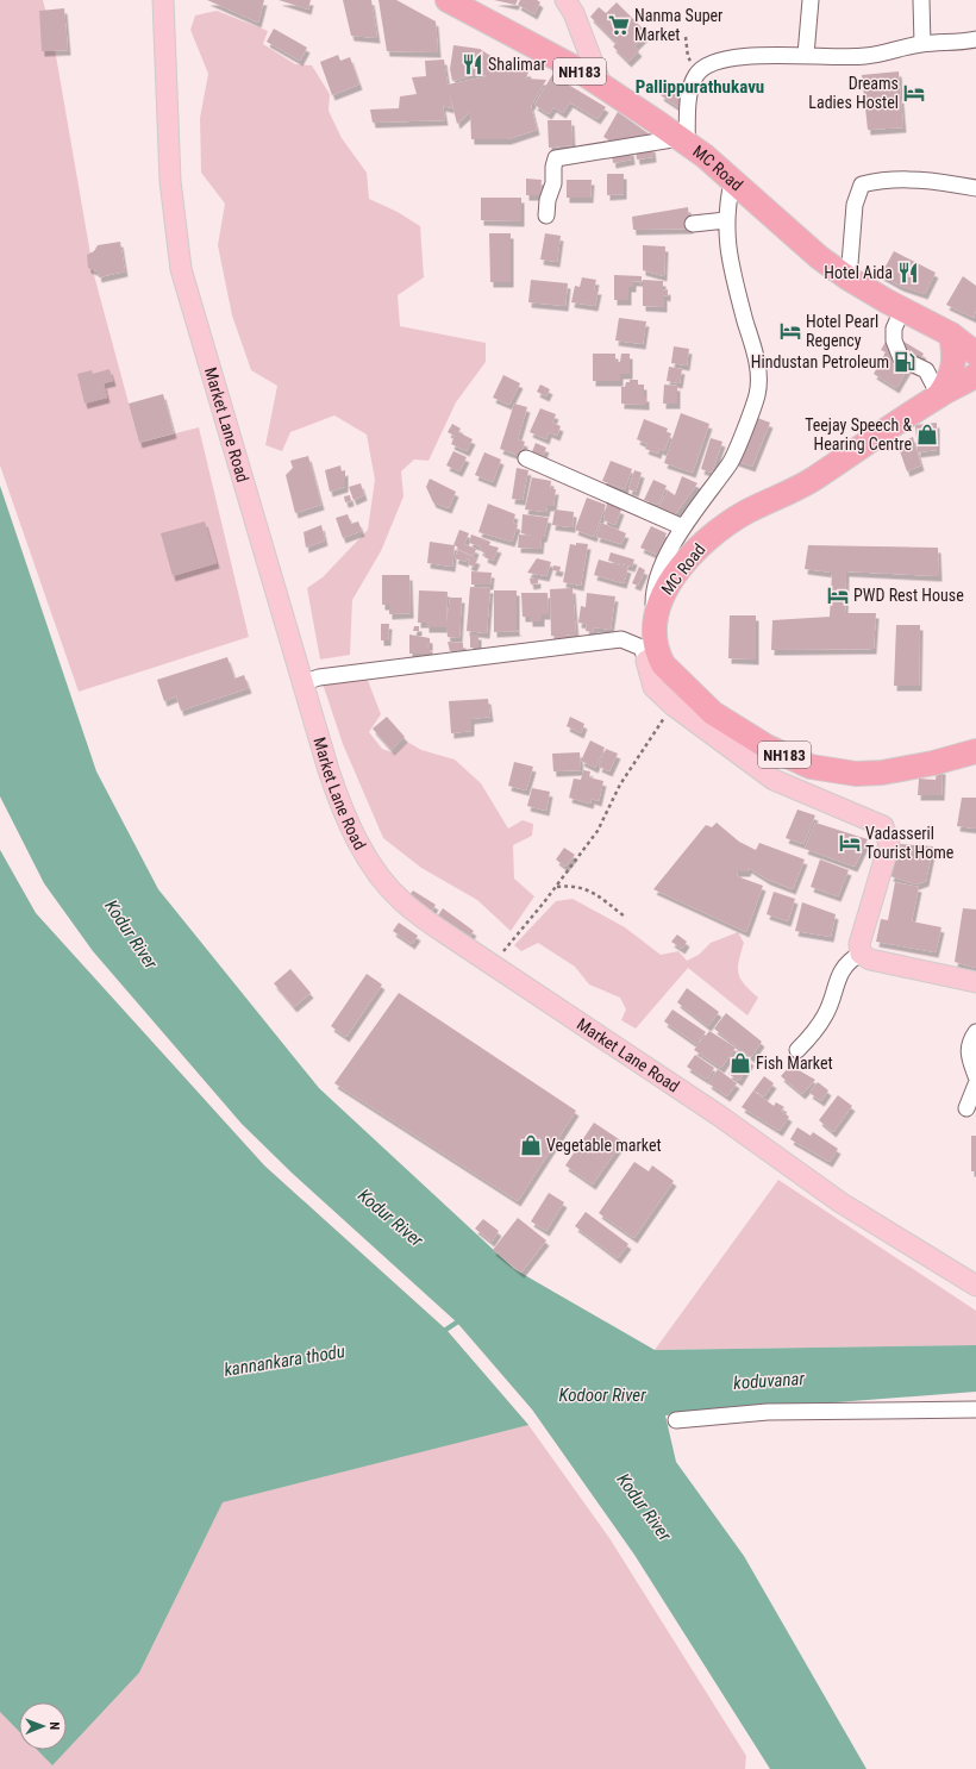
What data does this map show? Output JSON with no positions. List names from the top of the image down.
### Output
{
  "streets": {
    "highway": ["NH183", "MC Road"],
    "main road": ["Market Lane Road"]
  },
  "crossings": [
    ["NH183", "MC Road"]
  ],
  "districts": ["Pallippurathukavu"],
  "water": [
    "Kodur River",
    "kannankara thodu",
    "koduvanar",
    "Kodoor River"
  ],
  "places": {
    "supermarket": ["Nanma Super Market"],
    "restaurant": ["Shalimar", "Hotel Aida"],
    "hotel": [
      "Dreams Ladies Hostel",
      "Hotel Pearl Regency",
      "PWD Rest House",
      "Vadasseril Tourist Home"
    ],
    "fuel station": ["Hindustan Petroleum"],
    "shop": ["Teejay Speech & Hearing Centre", "Fish Market", "Vegetable market"]
  },
  "north": "right"
}
